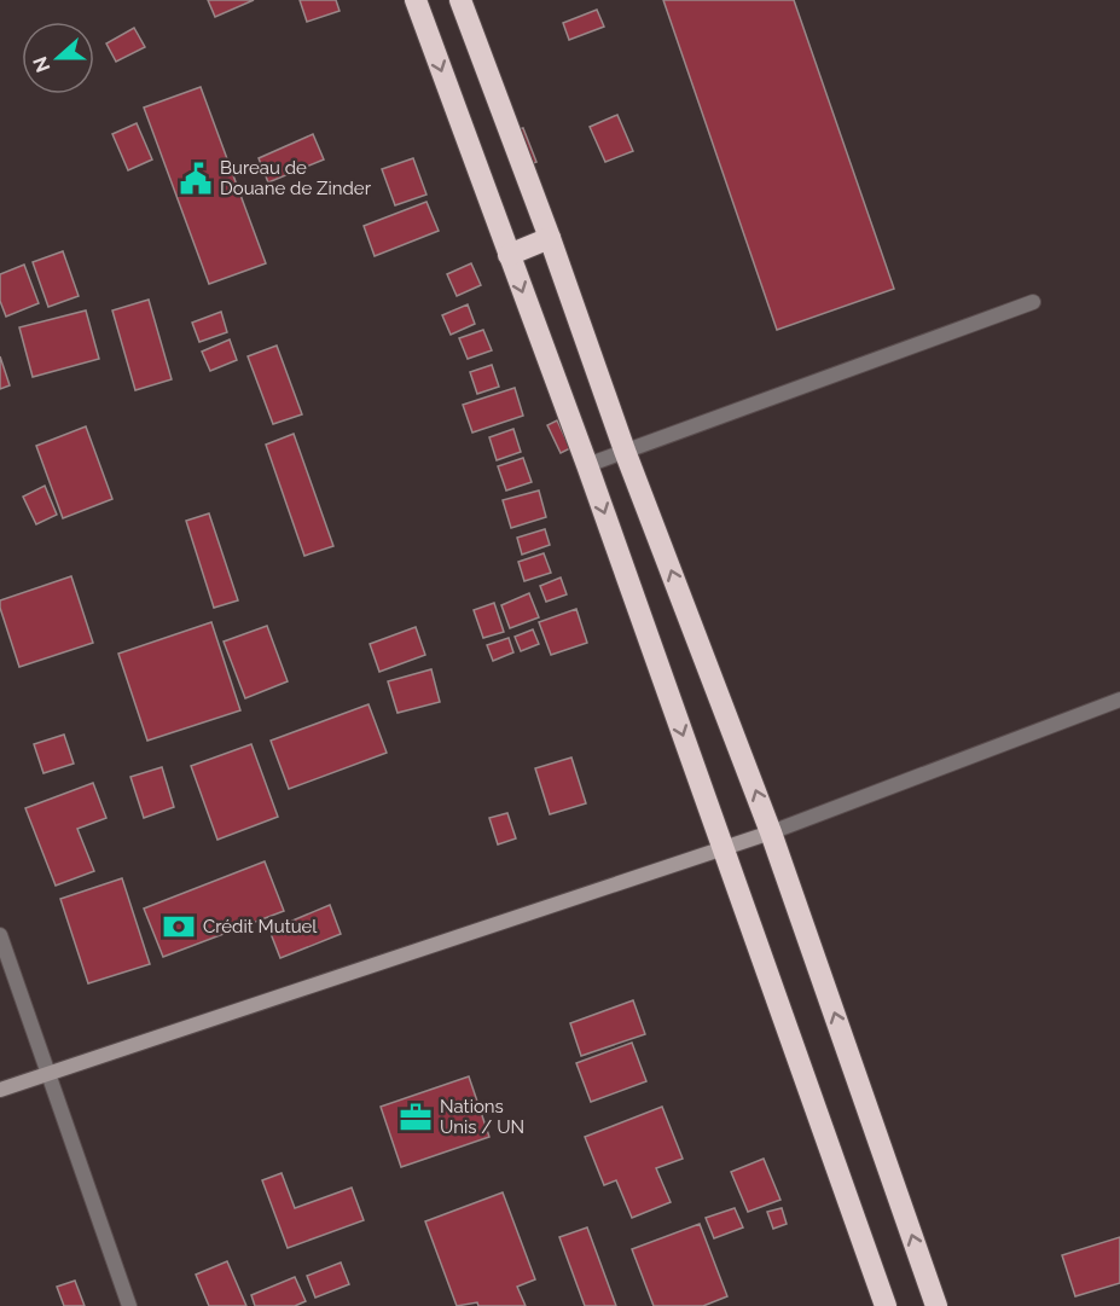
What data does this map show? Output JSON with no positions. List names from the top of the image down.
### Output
{
  "places": {
    "public building": ["Bureau de Douane de Zinder"],
    "bank": ["Crédit Mutuel"],
    "office": ["Nations Unis / UN"]
  },
  "north": "left"
}
